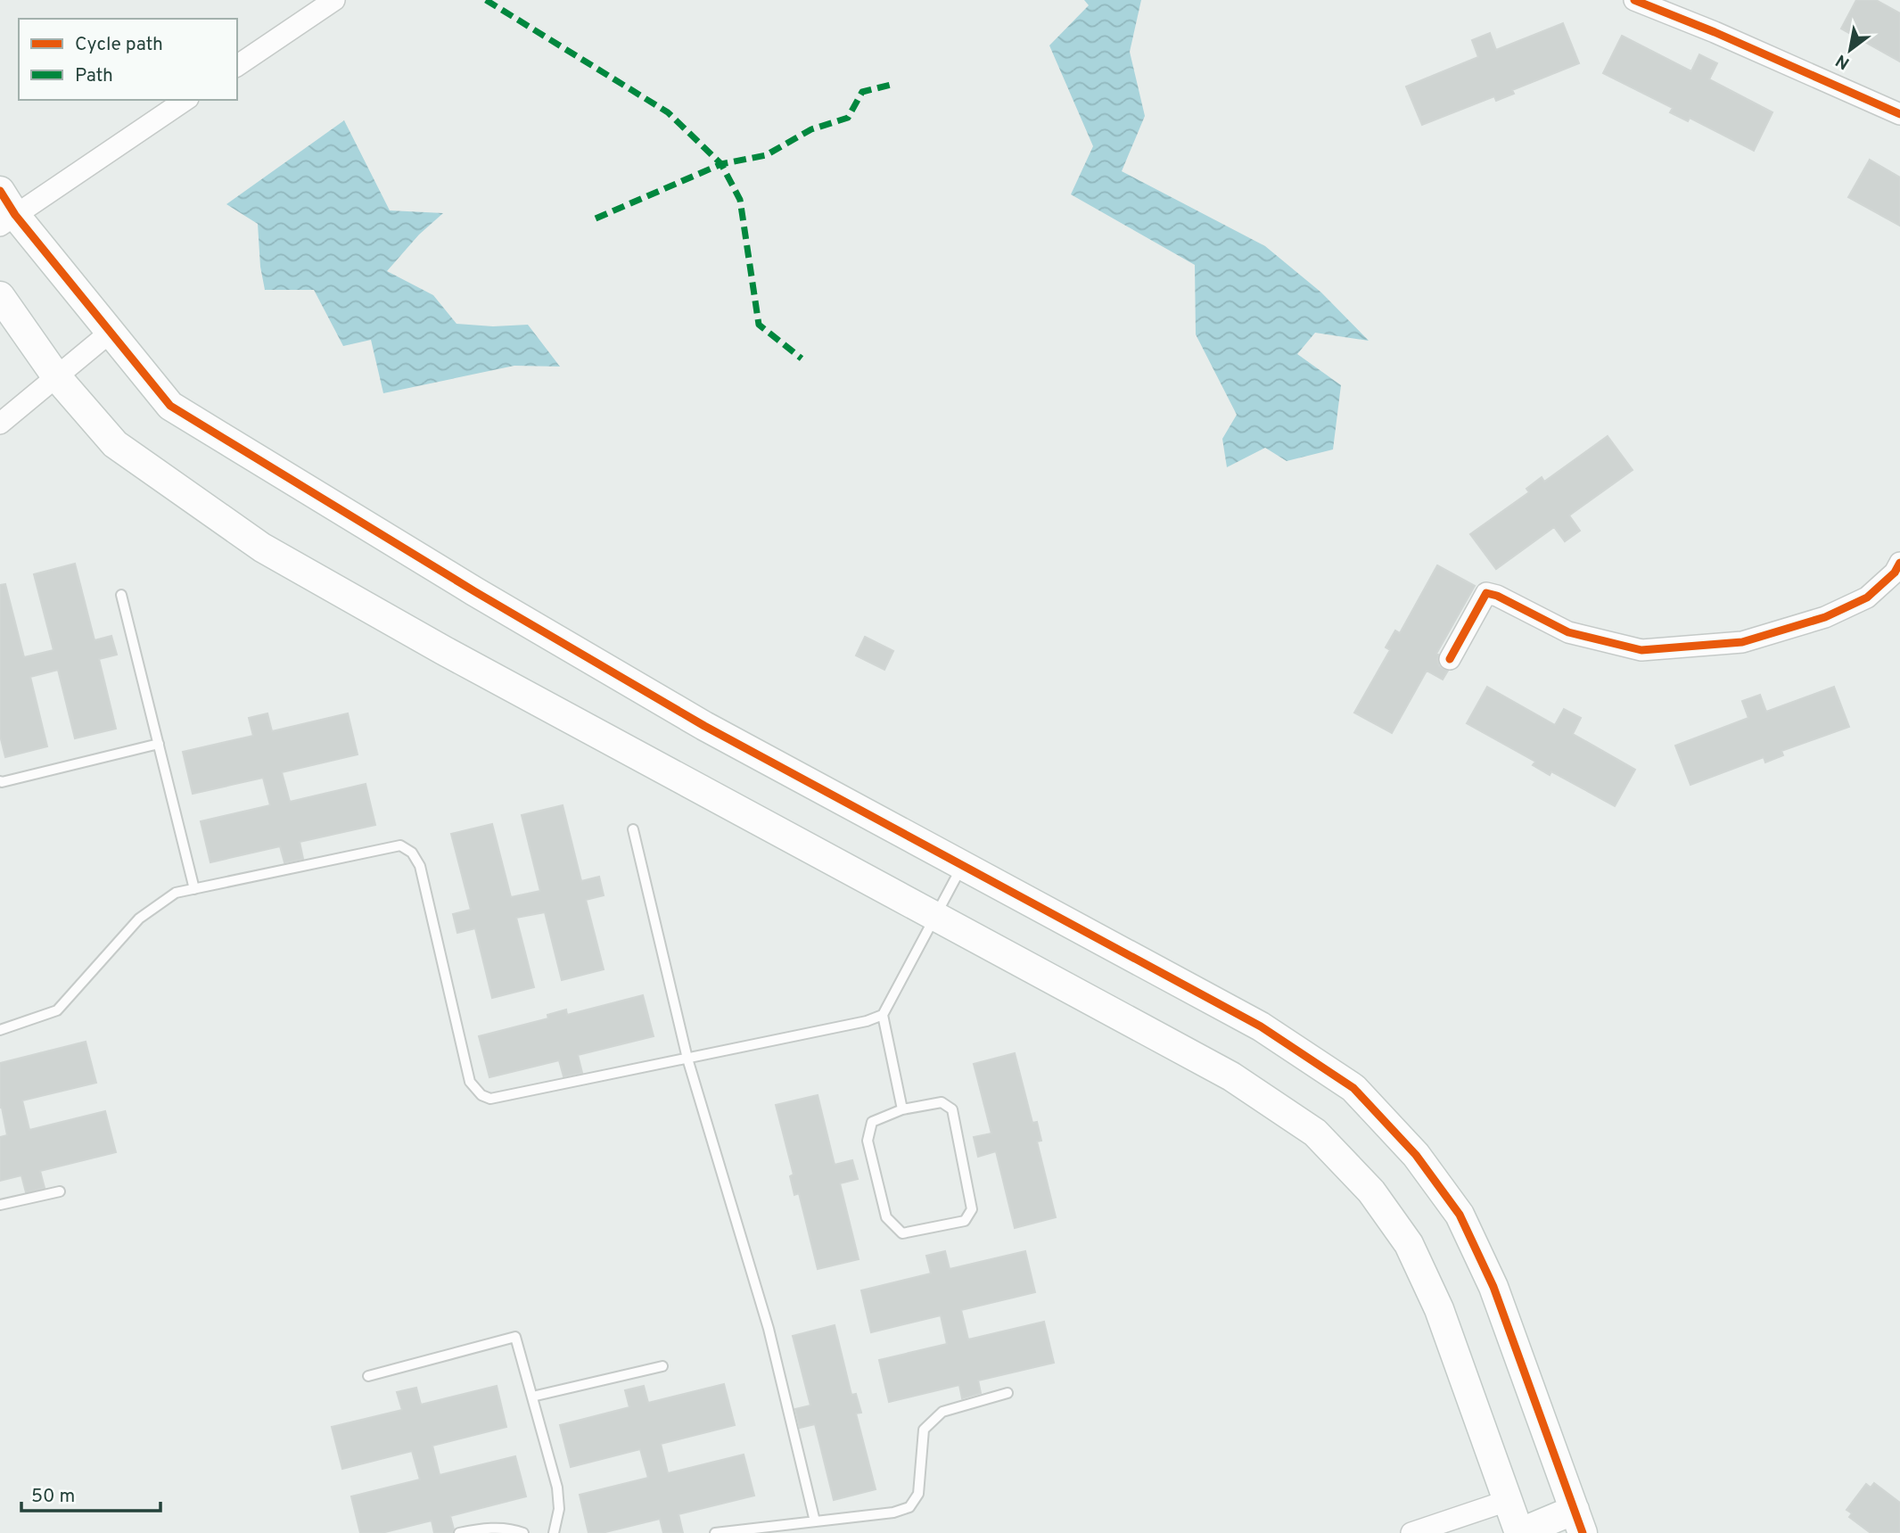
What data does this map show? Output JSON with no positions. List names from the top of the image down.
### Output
{
  "legend": ["Cycle path", "Path"],
  "scale_bar": "50 m",
  "north": "bottom left"
}
